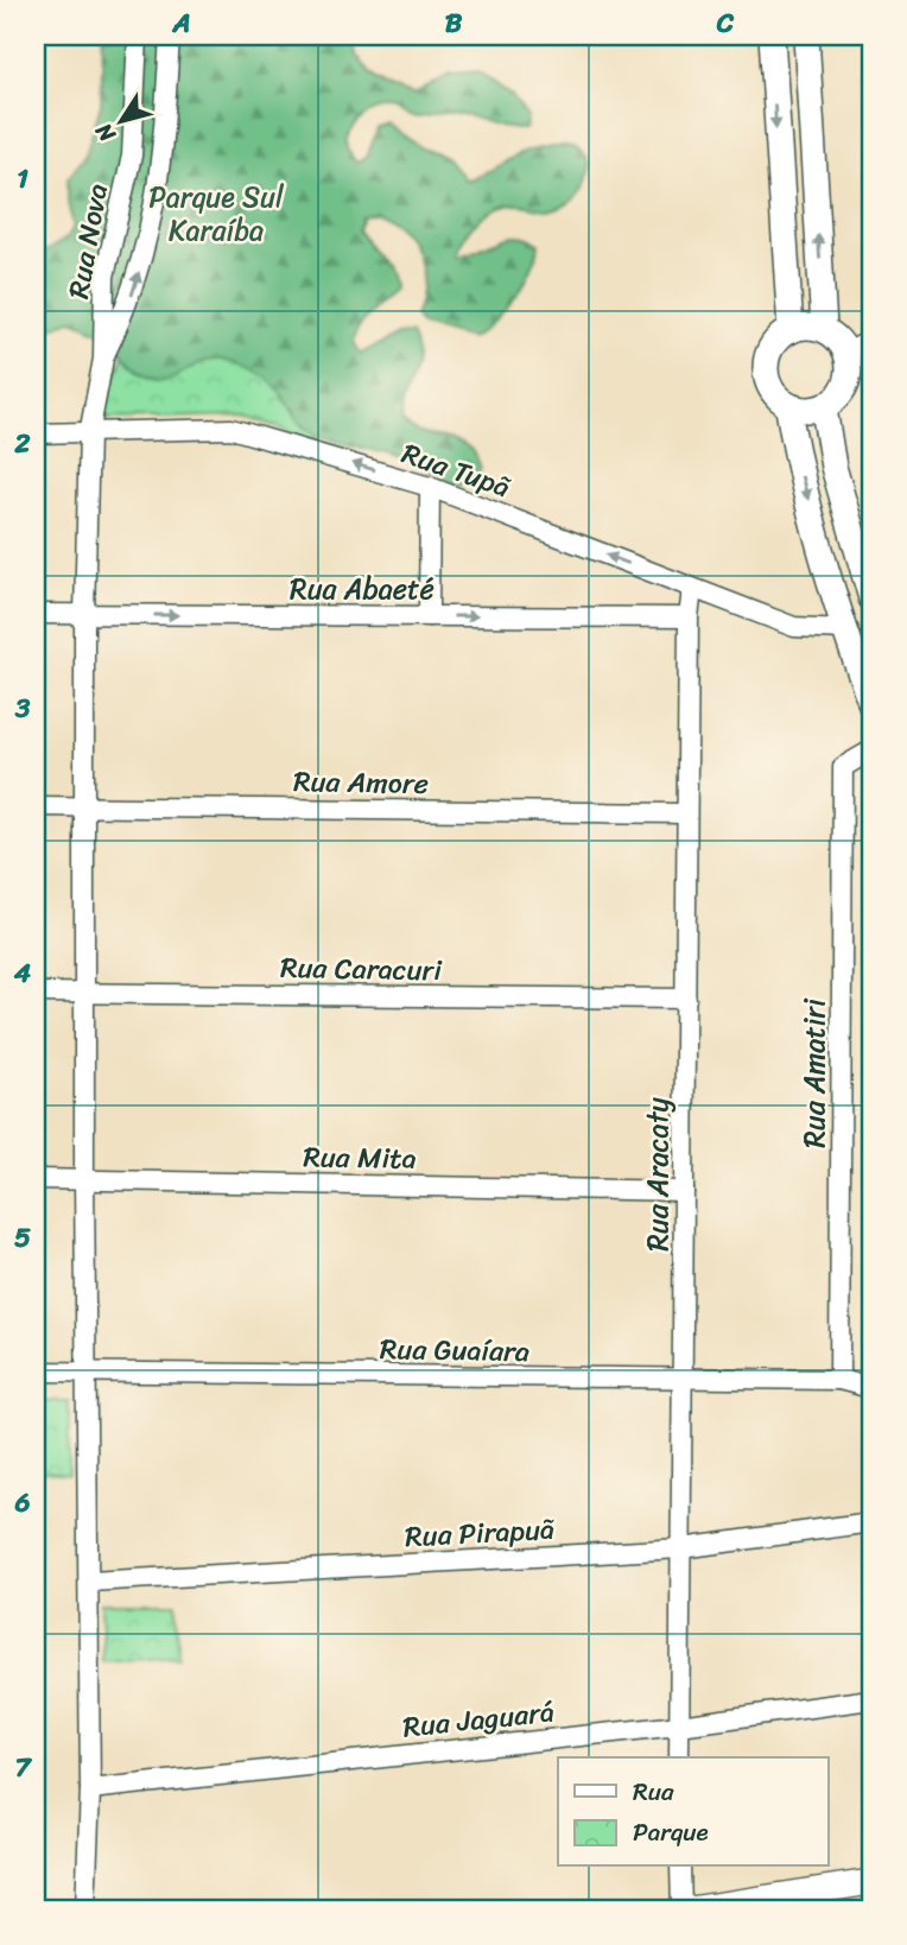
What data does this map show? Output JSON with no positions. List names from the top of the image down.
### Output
{
  "streets": {
    "street": [
      "Rua Nova",
      "Rua Tupã",
      "Rua Abaeté",
      "Rua Amore",
      "Rua Caracuri",
      "Rua Amatiri",
      "Rua Mita",
      "Rua Aracaty",
      "Rua Guaíara",
      "Rua Pirapuã",
      "Rua Jaguará"
    ]
  },
  "crossings": [
    ["Rua Nova", "Rua Tupã"],
    ["Rua Nova", "Rua Abaeté"],
    ["Rua Nova", "Rua Amore"],
    ["Rua Nova", "Rua Caracuri"],
    ["Rua Nova", "Rua Mita"],
    ["Rua Nova", "Rua Guaíara"],
    ["Rua Nova", "Rua Pirapuã"],
    ["Rua Nova", "Rua Jaguará"],
    ["Rua Tupã", "Rua Aracaty"],
    ["Rua Abaeté", "Rua Aracaty"],
    ["Rua Amore", "Rua Aracaty"],
    ["Rua Caracuri", "Rua Aracaty"],
    ["Rua Amatiri", "Rua Guaíara"],
    ["Rua Mita", "Rua Aracaty"],
    ["Rua Aracaty", "Rua Guaíara"],
    ["Rua Aracaty", "Rua Pirapuã"],
    ["Rua Aracaty", "Rua Jaguará"]
  ],
  "one_way": ["Rua Tupã", "Rua Abaeté"],
  "parks": ["Parque Sul Karaíba"],
  "legend": ["Rua", "Parque"],
  "north": "bottom left",
  "grid": {
    "columns": ["A", "B", "C"],
    "rows": [
      "1",
      "2",
      "3",
      "4",
      "5",
      "6",
      "7"
    ]
  }
}
